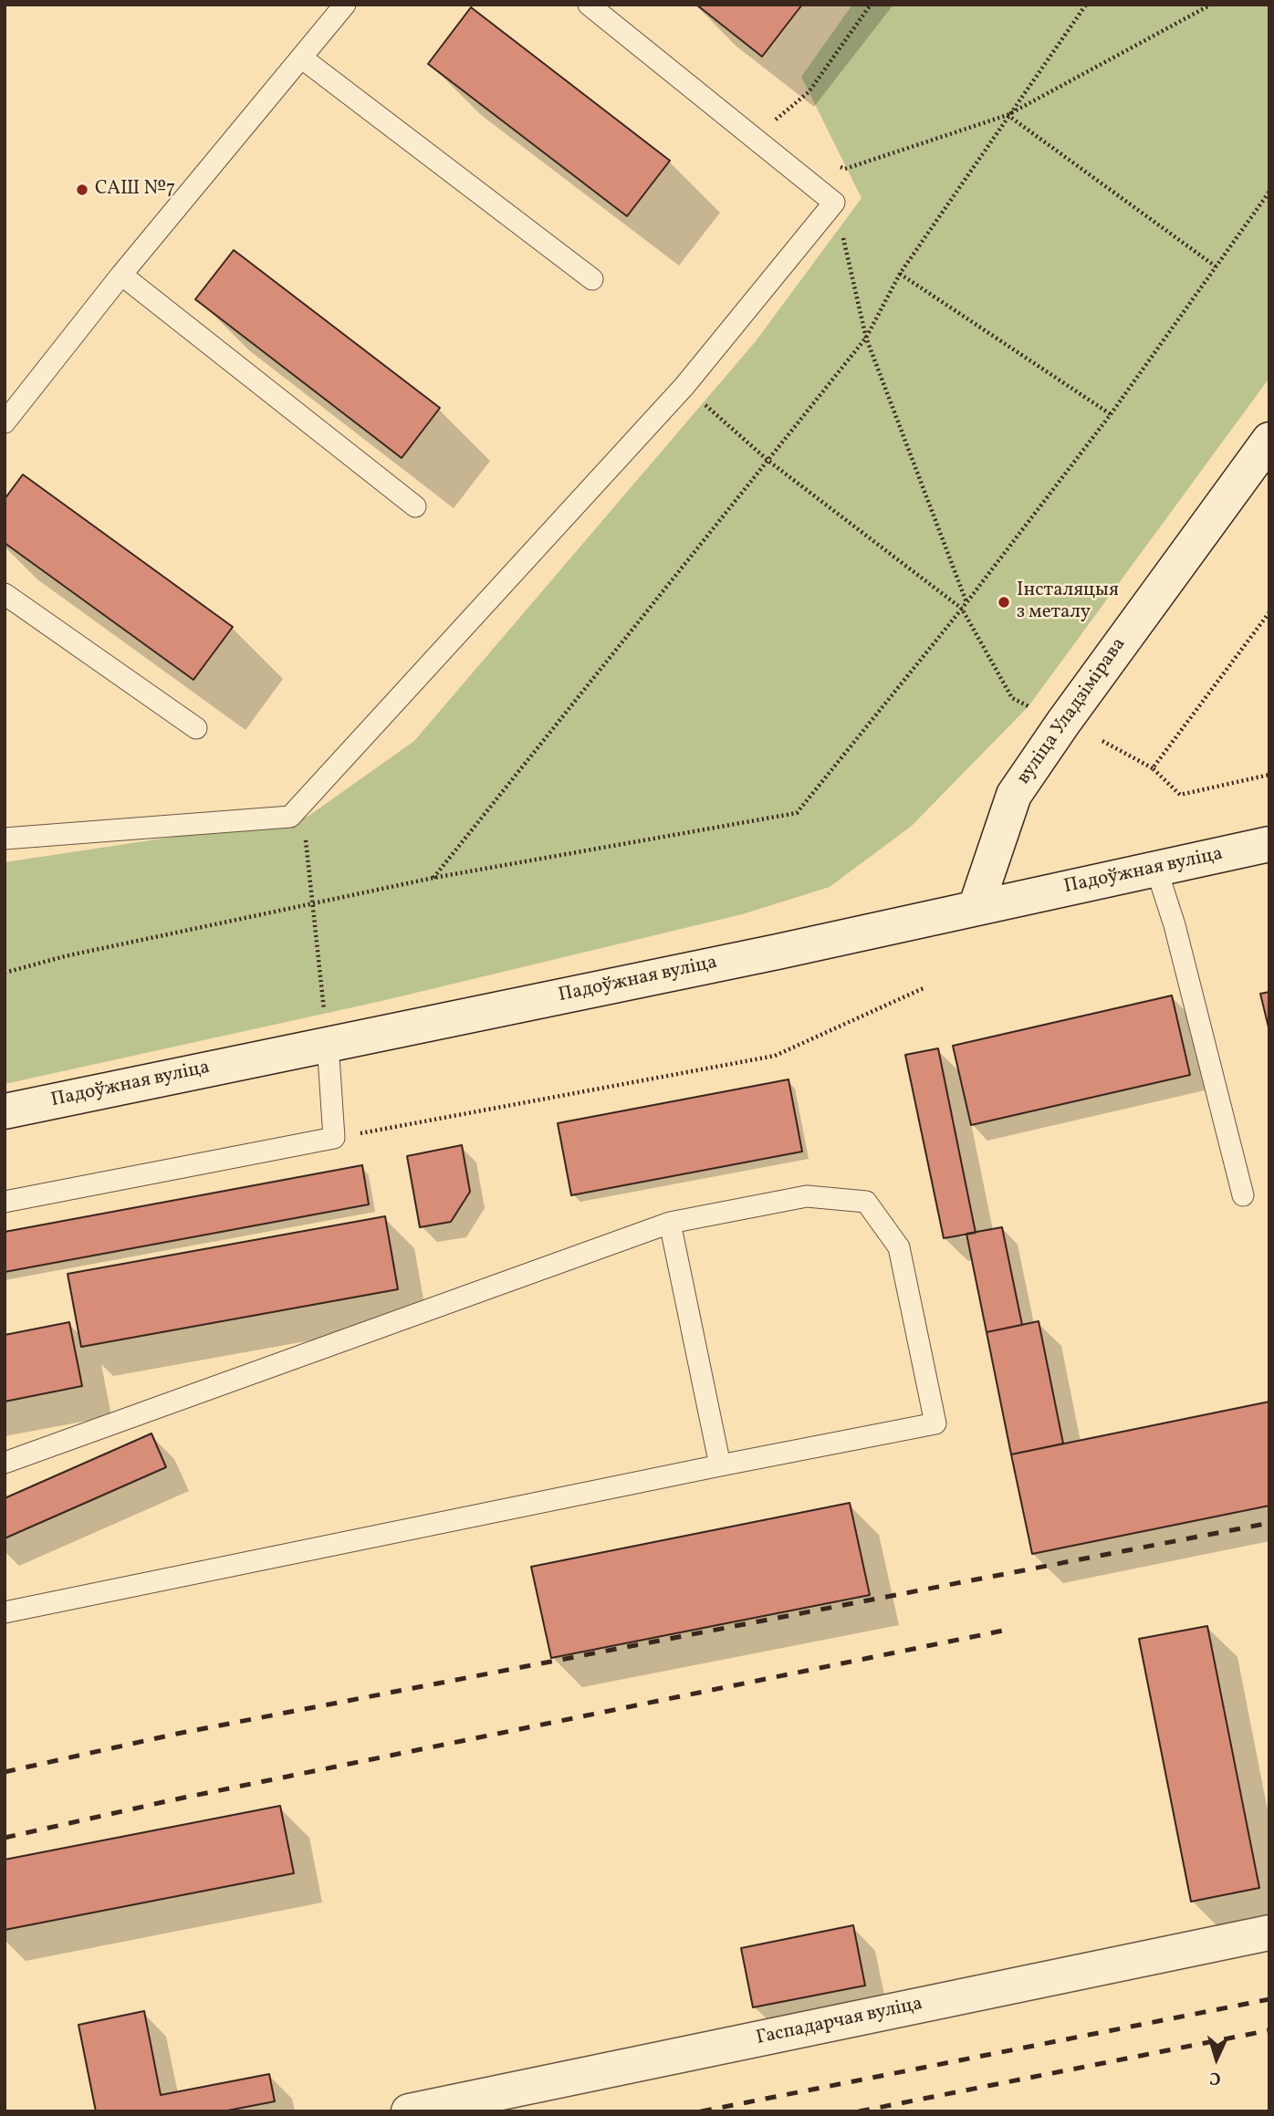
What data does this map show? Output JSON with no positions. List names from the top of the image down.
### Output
{
  "streets": {
    "main road": ["вуліца Уладзімірава", "Падоўжная вуліца", "Гаспадарчая вуліца"]
  },
  "crossings": [
    ["вуліца Уладзімірава", "Падоўжная вуліца"]
  ],
  "places": ["САШ №7", "Інсталяцыя з металу"],
  "north": "bottom"
}
